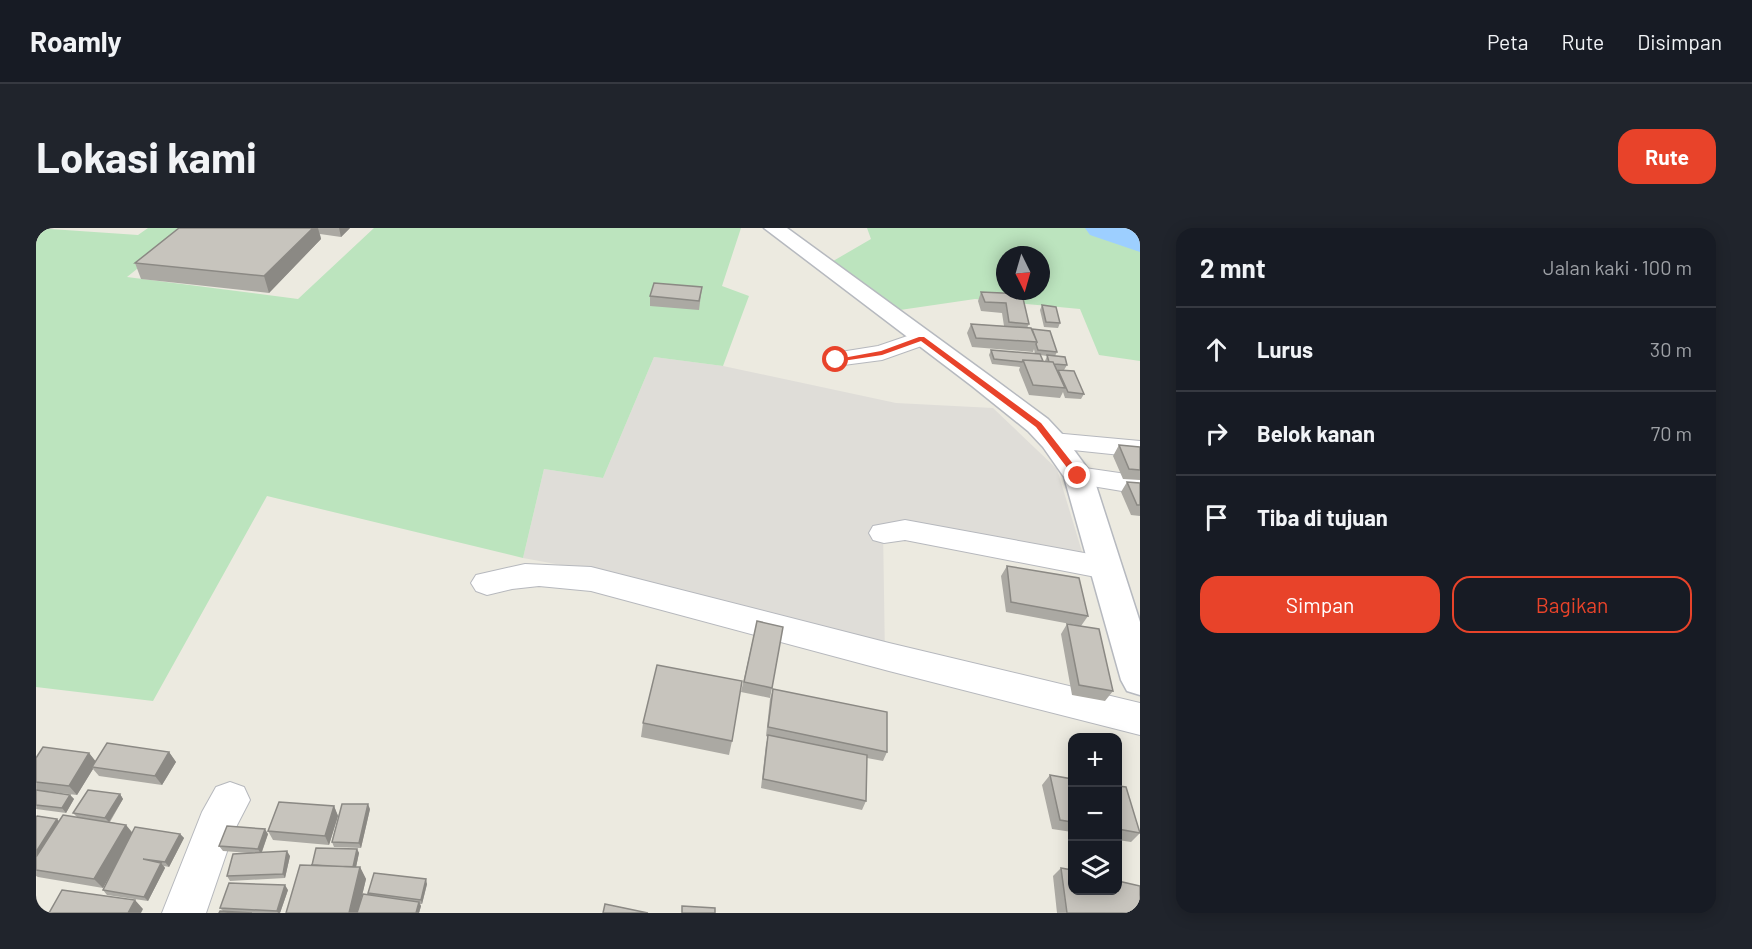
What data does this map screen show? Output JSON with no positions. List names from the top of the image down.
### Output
{
  "north": "bottom",
  "page": {
    "header": "Roamly",
    "nav": ["Peta", "Rute", "Disimpan"],
    "buttons": [
      "Rute",
      ["Simpan", "Bagikan"]
    ],
    "title": "Lokasi kami",
    "heading": ["2 mnt", "Jalan kaki · 100 m"],
    "list": [
      ["Lurus", "30 m"],
      ["Belok kanan", "70 m"],
      "Tiba di tujuan"
    ],
    "map_buttons": ["+", "−"]
  }
}
